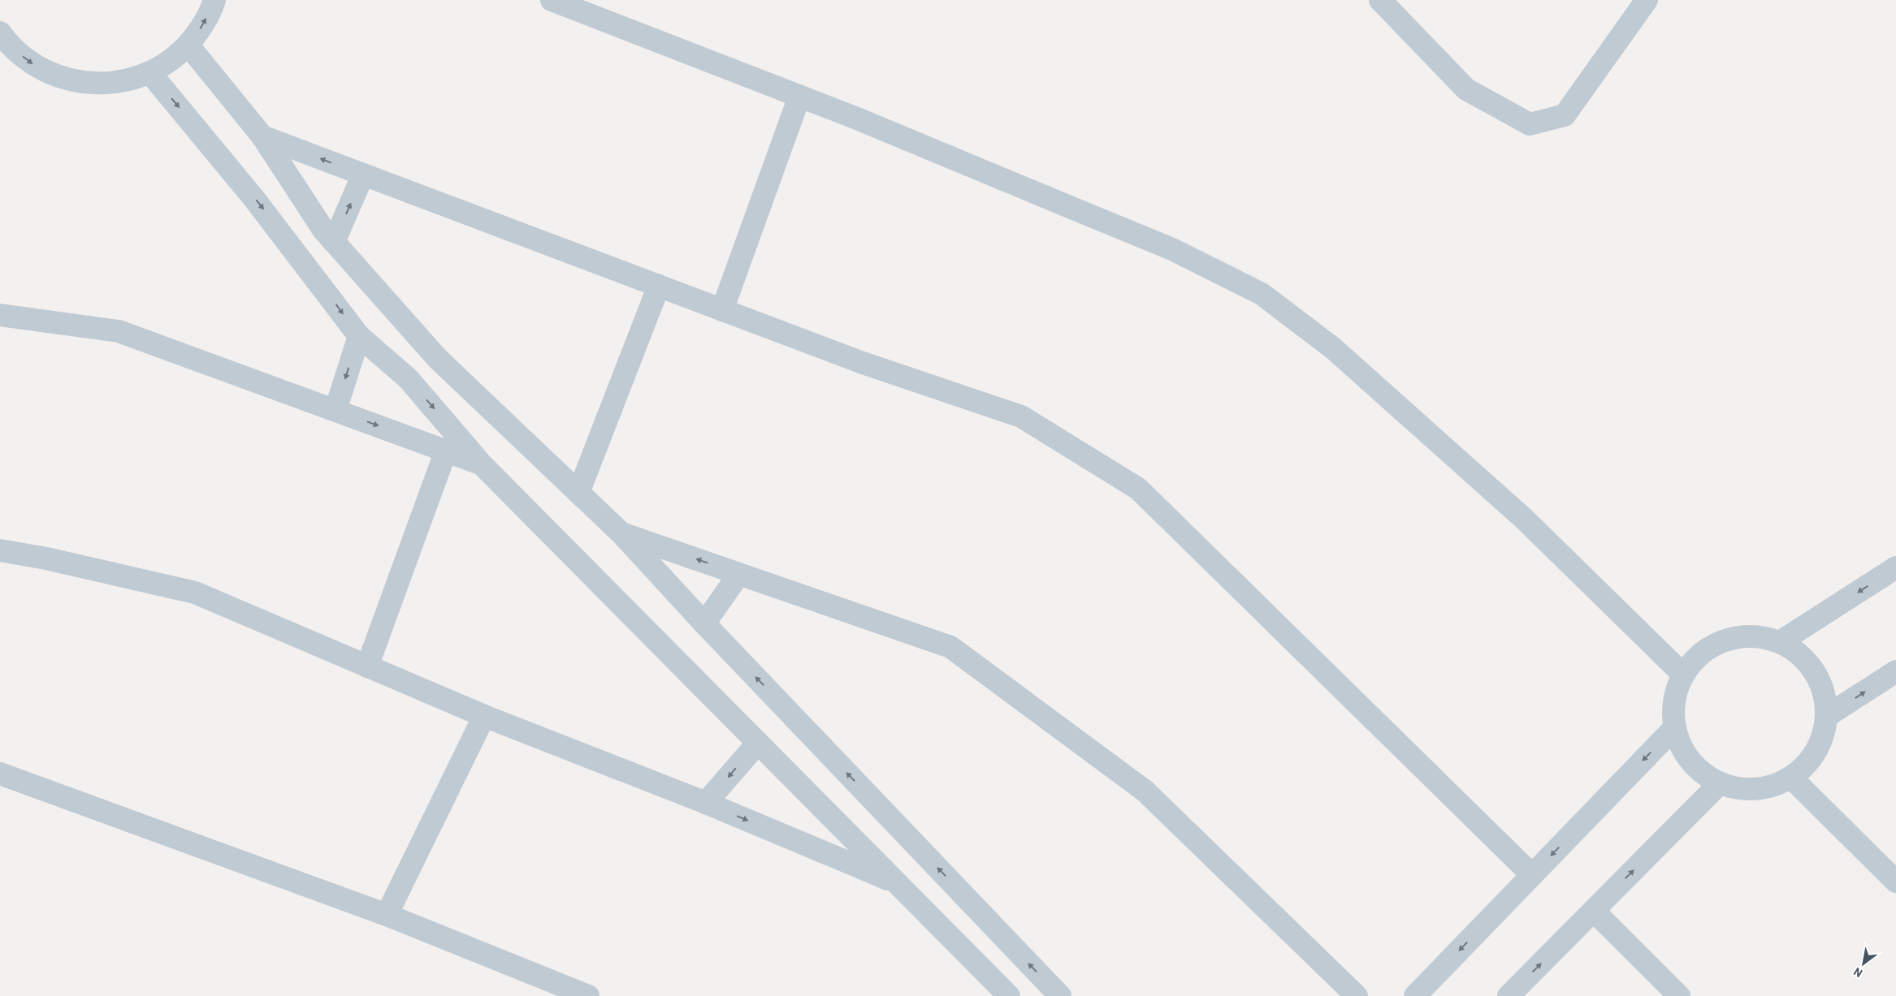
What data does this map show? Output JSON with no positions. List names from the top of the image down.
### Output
{
  "north": "bottom left"
}
